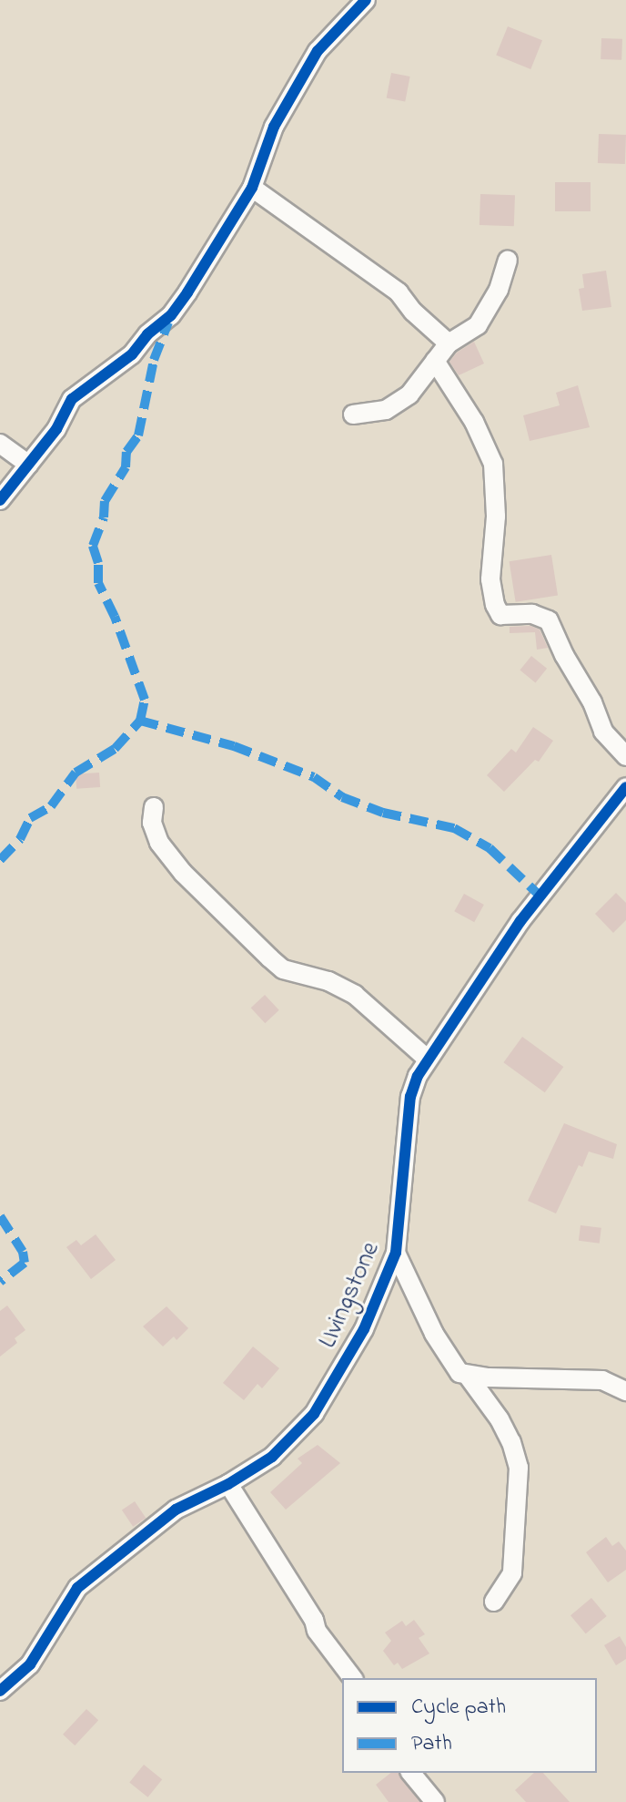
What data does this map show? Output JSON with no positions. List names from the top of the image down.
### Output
{
  "streets": {
    "street": ["LIvingstone"]
  },
  "legend": ["Cycle path", "Path"]
}
